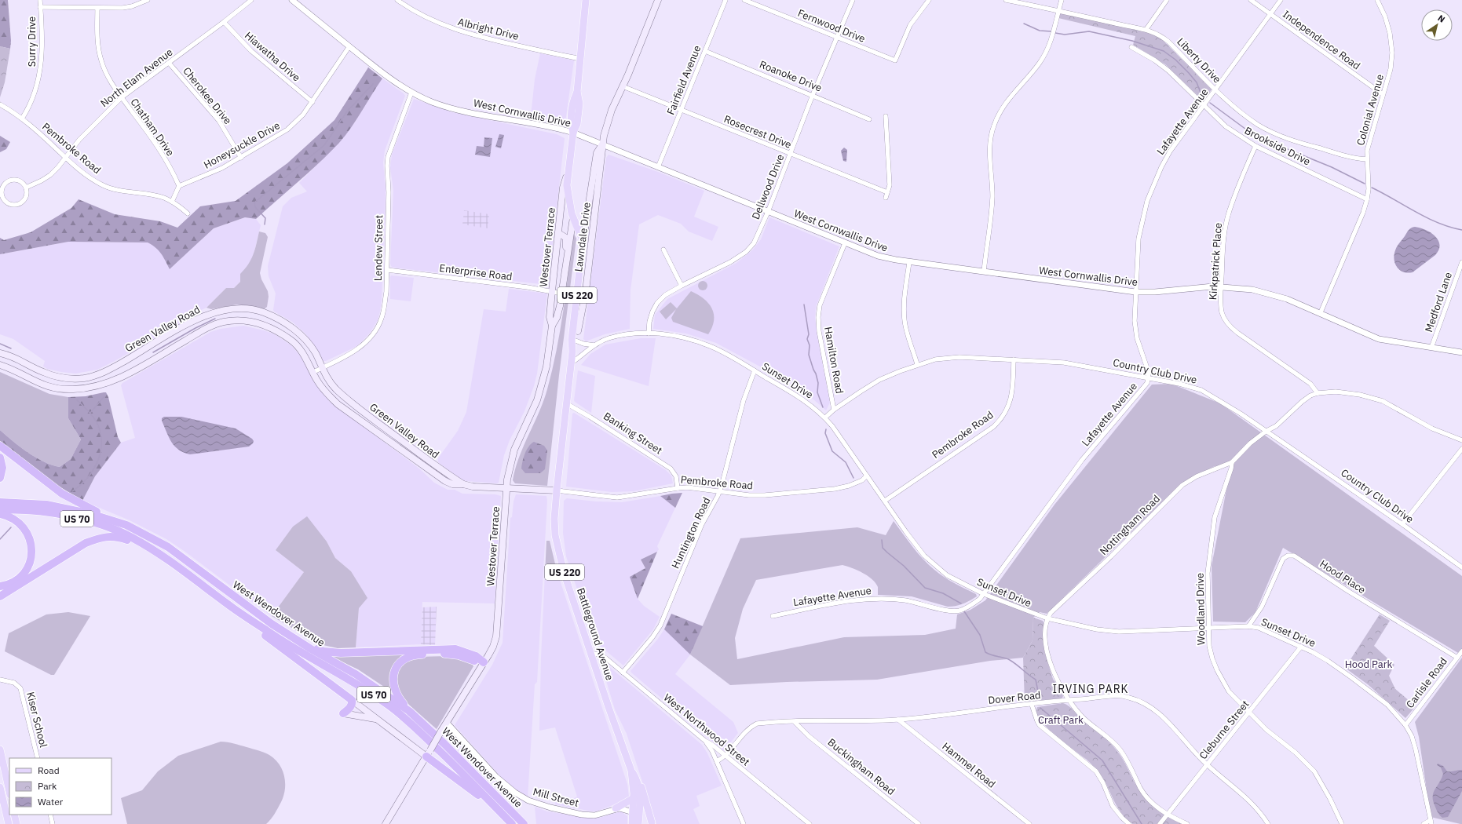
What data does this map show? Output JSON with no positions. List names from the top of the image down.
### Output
{
  "streets": {
    "highway": ["US 70", "West Wendover Avenue"],
    "main road": [
      "Pembroke Road",
      "Lawndale Drive",
      "Westover Terrace",
      "US 220",
      "Green Valley Road",
      "Battleground Avenue"
    ],
    "street": [
      "Fernwood Drive",
      "Albright Drive",
      "Independence Road",
      "Surry Drive",
      "Hiawatha Drive",
      "Liberty Drive",
      "Roanoke Drive",
      "North Elam Avenue",
      "Fairfield Avenue",
      "Cherokee Drive",
      "Colonial Avenue",
      "West Cornwallis Drive",
      "Lafayette Avenue",
      "Chatham Drive",
      "Rosecrest Drive",
      "Honeysuckle Drive",
      "Brookside Drive",
      "Dellwood Drive",
      "Lendew Street",
      "Kirkpatrick Place",
      "Enterprise Road",
      "Medford Lane",
      "Hamilton Road",
      "Country Club Drive",
      "Sunset Drive",
      "Banking Street",
      "Nottingham Road",
      "Huntington Road",
      "Hood Place",
      "Woodland Drive",
      "Carlisle Road",
      "Dover Road",
      "Kiser School",
      "West Northwood Street",
      "Cleburne Street",
      "Hammel Road",
      "Buckingham Road",
      "Mill Street"
    ]
  },
  "crossings": [
    ["Fernwood Drive", "Dellwood Drive"],
    ["Albright Drive", "Battleground Avenue"],
    ["Independence Road", "Colonial Avenue"],
    ["Independence Road", "Lafayette Avenue"],
    ["Surry Drive", "Pembroke Road"],
    ["Hiawatha Drive", "North Elam Avenue"],
    ["Hiawatha Drive", "Honeysuckle Drive"],
    ["Liberty Drive", "Colonial Avenue"],
    ["Liberty Drive", "Lafayette Avenue"],
    ["Roanoke Drive", "Fairfield Avenue"],
    ["Roanoke Drive", "Dellwood Drive"],
    ["North Elam Avenue", "Cherokee Drive"],
    ["North Elam Avenue", "Chatham Drive"],
    ["North Elam Avenue", "Pembroke Road"],
    ["Fairfield Avenue", "West Cornwallis Drive"],
    ["Fairfield Avenue", "Rosecrest Drive"],
    ["Cherokee Drive", "Honeysuckle Drive"],
    ["Colonial Avenue", "West Cornwallis Drive"],
    ["Colonial Avenue", "Brookside Drive"],
    ["West Cornwallis Drive", "Lafayette Avenue"],
    ["West Cornwallis Drive", "Honeysuckle Drive"],
    ["West Cornwallis Drive", "Dellwood Drive"],
    ["West Cornwallis Drive", "Lawndale Drive"],
    ["West Cornwallis Drive", "Lendew Street"],
    ["West Cornwallis Drive", "Kirkpatrick Place"],
    ["West Cornwallis Drive", "Medford Lane"],
    ["West Cornwallis Drive", "Hamilton Road"],
    ["West Cornwallis Drive", "Battleground Avenue"],
    ["Lafayette Avenue", "Brookside Drive"],
    ["Lafayette Avenue", "Country Club Drive"],
    ["Lafayette Avenue", "Sunset Drive"],
    ["Chatham Drive", "Honeysuckle Drive"],
    ["Rosecrest Drive", "Dellwood Drive"],
    ["Rosecrest Drive", "Lawndale Drive"],
    ["Brookside Drive", "Kirkpatrick Place"],
    ["Pembroke Road", "Westover Terrace"],
    ["Pembroke Road", "Green Valley Road"],
    ["Pembroke Road", "Country Club Drive"],
    ["Pembroke Road", "Sunset Drive"],
    ["Pembroke Road", "Banking Street"],
    ["Pembroke Road", "Huntington Road"],
    ["Pembroke Road", "Battleground Avenue"],
    ["Dellwood Drive", "Sunset Drive"],
    ["Lawndale Drive", "Battleground Avenue"],
    ["Westover Terrace", "Enterprise Road"],
    ["Westover Terrace", "Green Valley Road"],
    ["Westover Terrace", "Battleground Avenue"],
    ["Westover Terrace", "Mill Street"],
    ["Lendew Street", "Enterprise Road"],
    ["Lendew Street", "Green Valley Road"],
    ["Kirkpatrick Place", "Nottingham Road"],
    ["US 220", "Battleground Avenue"],
    ["Hamilton Road", "Country Club Drive"],
    ["Country Club Drive", "Sunset Drive"],
    ["Country Club Drive", "Nottingham Road"],
    ["Sunset Drive", "Nottingham Road"],
    ["Sunset Drive", "Huntington Road"],
    ["Sunset Drive", "Hood Place"],
    ["Sunset Drive", "Woodland Drive"],
    ["Sunset Drive", "Battleground Avenue"],
    ["Sunset Drive", "Carlisle Road"],
    ["Sunset Drive", "Cleburne Street"],
    ["Banking Street", "Battleground Avenue"],
    ["Nottingham Road", "Woodland Drive"],
    ["Huntington Road", "West Northwood Street"],
    ["Hood Place", "Carlisle Road"],
    ["Woodland Drive", "Cleburne Street"],
    ["Battleground Avenue", "West Northwood Street"],
    ["Dover Road", "West Northwood Street"],
    ["Dover Road", "Cleburne Street"],
    ["Dover Road", "Hammel Road"],
    ["Dover Road", "Buckingham Road"]
  ],
  "districts": ["IRVING PARK"],
  "parks": ["Hood Park", "Craft Park"],
  "legend": ["Road", "Park", "Water"],
  "north": "top right"
}
